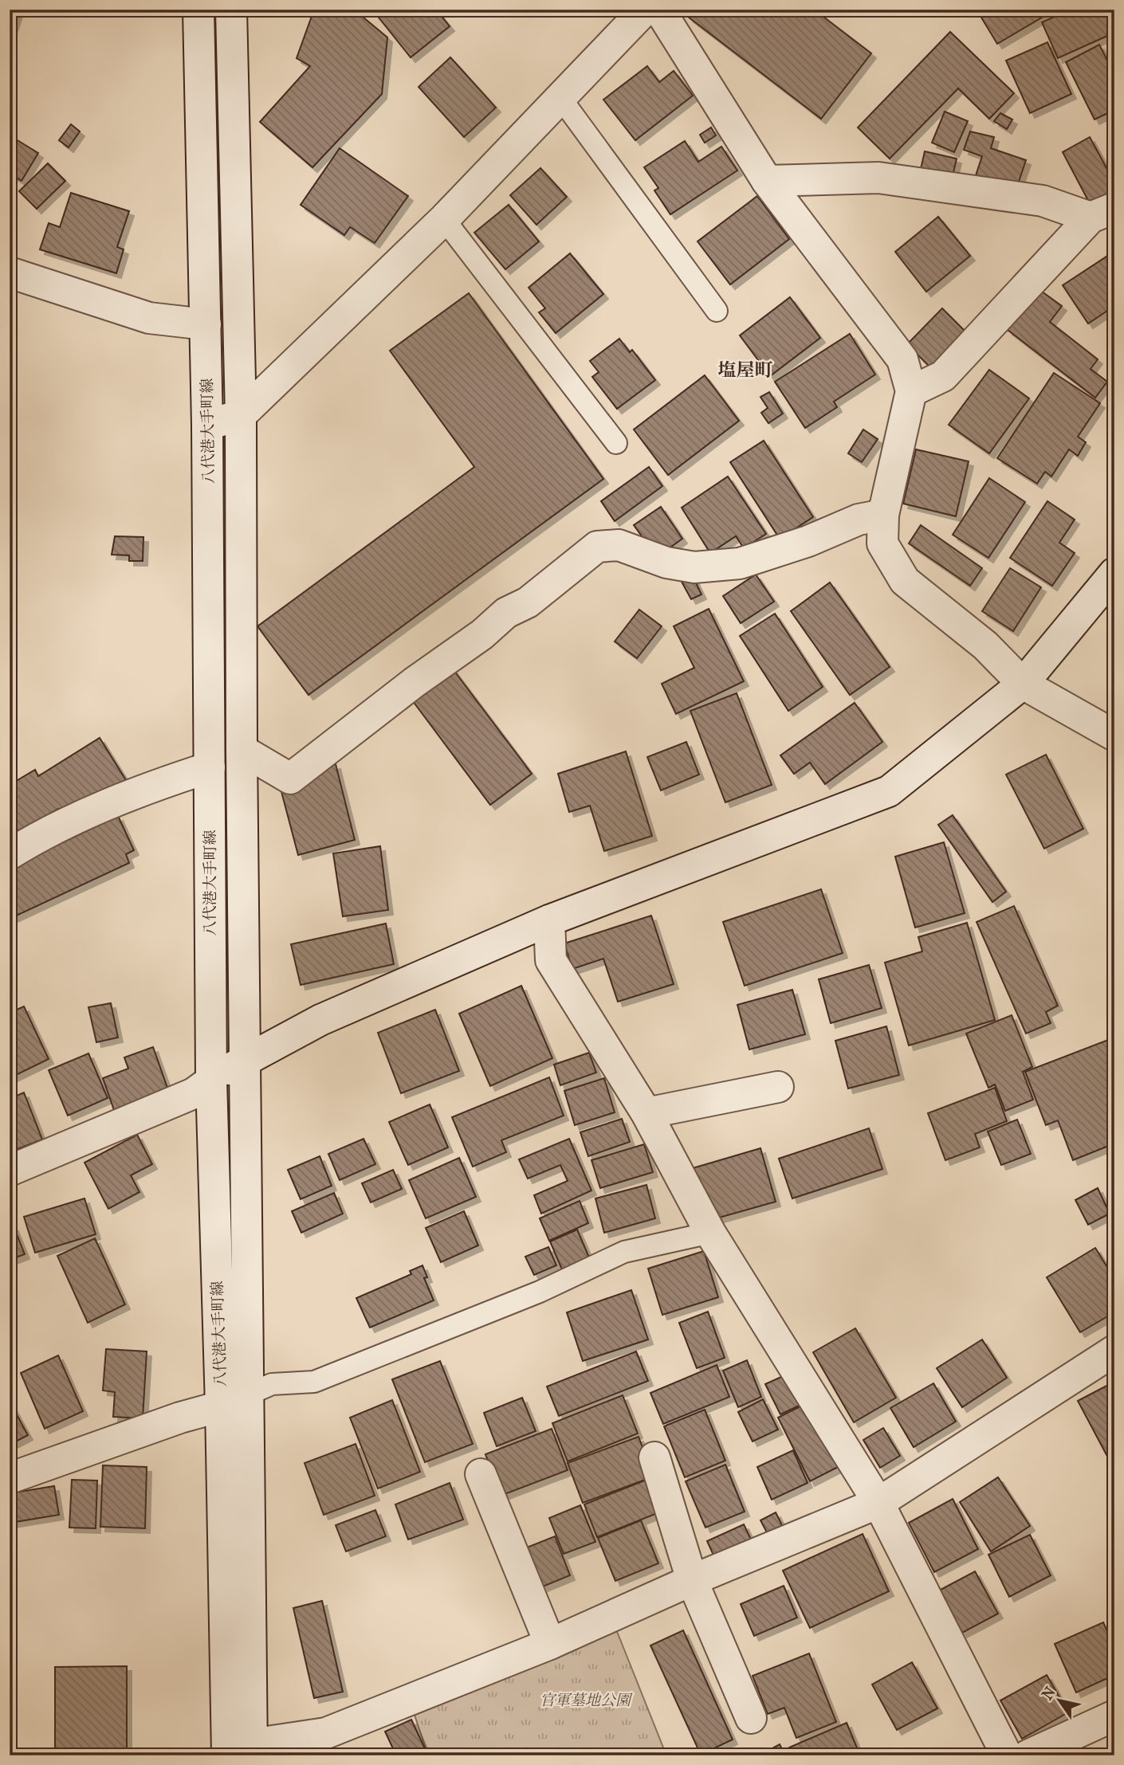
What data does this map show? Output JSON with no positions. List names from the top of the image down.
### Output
{
  "streets": {
    "street": ["八代港大手町線"]
  },
  "districts": ["塩屋町"],
  "parks": ["官軍墓地公園"],
  "north": "top left"
}
